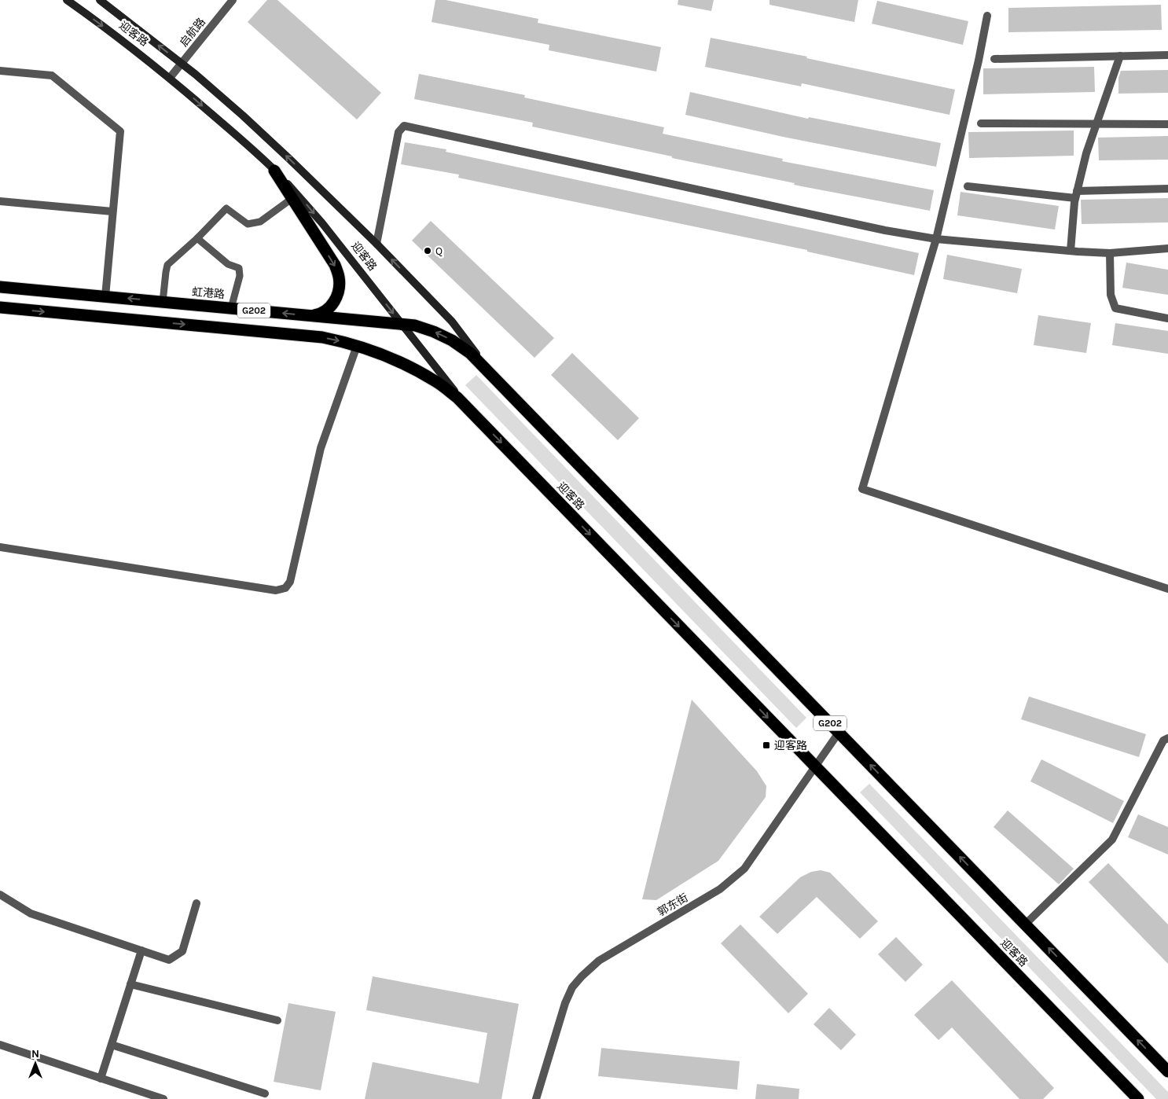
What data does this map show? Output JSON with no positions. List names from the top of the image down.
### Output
{
  "streets": {
    "highway": ["迎客路", "虹港路", "G202"],
    "street": ["启航路", "郭东街"]
  },
  "crossings": [
    ["启航路", "迎客路"],
    ["迎客路", "虹港路"],
    ["迎客路", "G202"],
    ["迎客路", "郭东街"]
  ],
  "places": {
    "other": ["Q"],
    "transit": ["迎客路"]
  },
  "north": "top"
}
